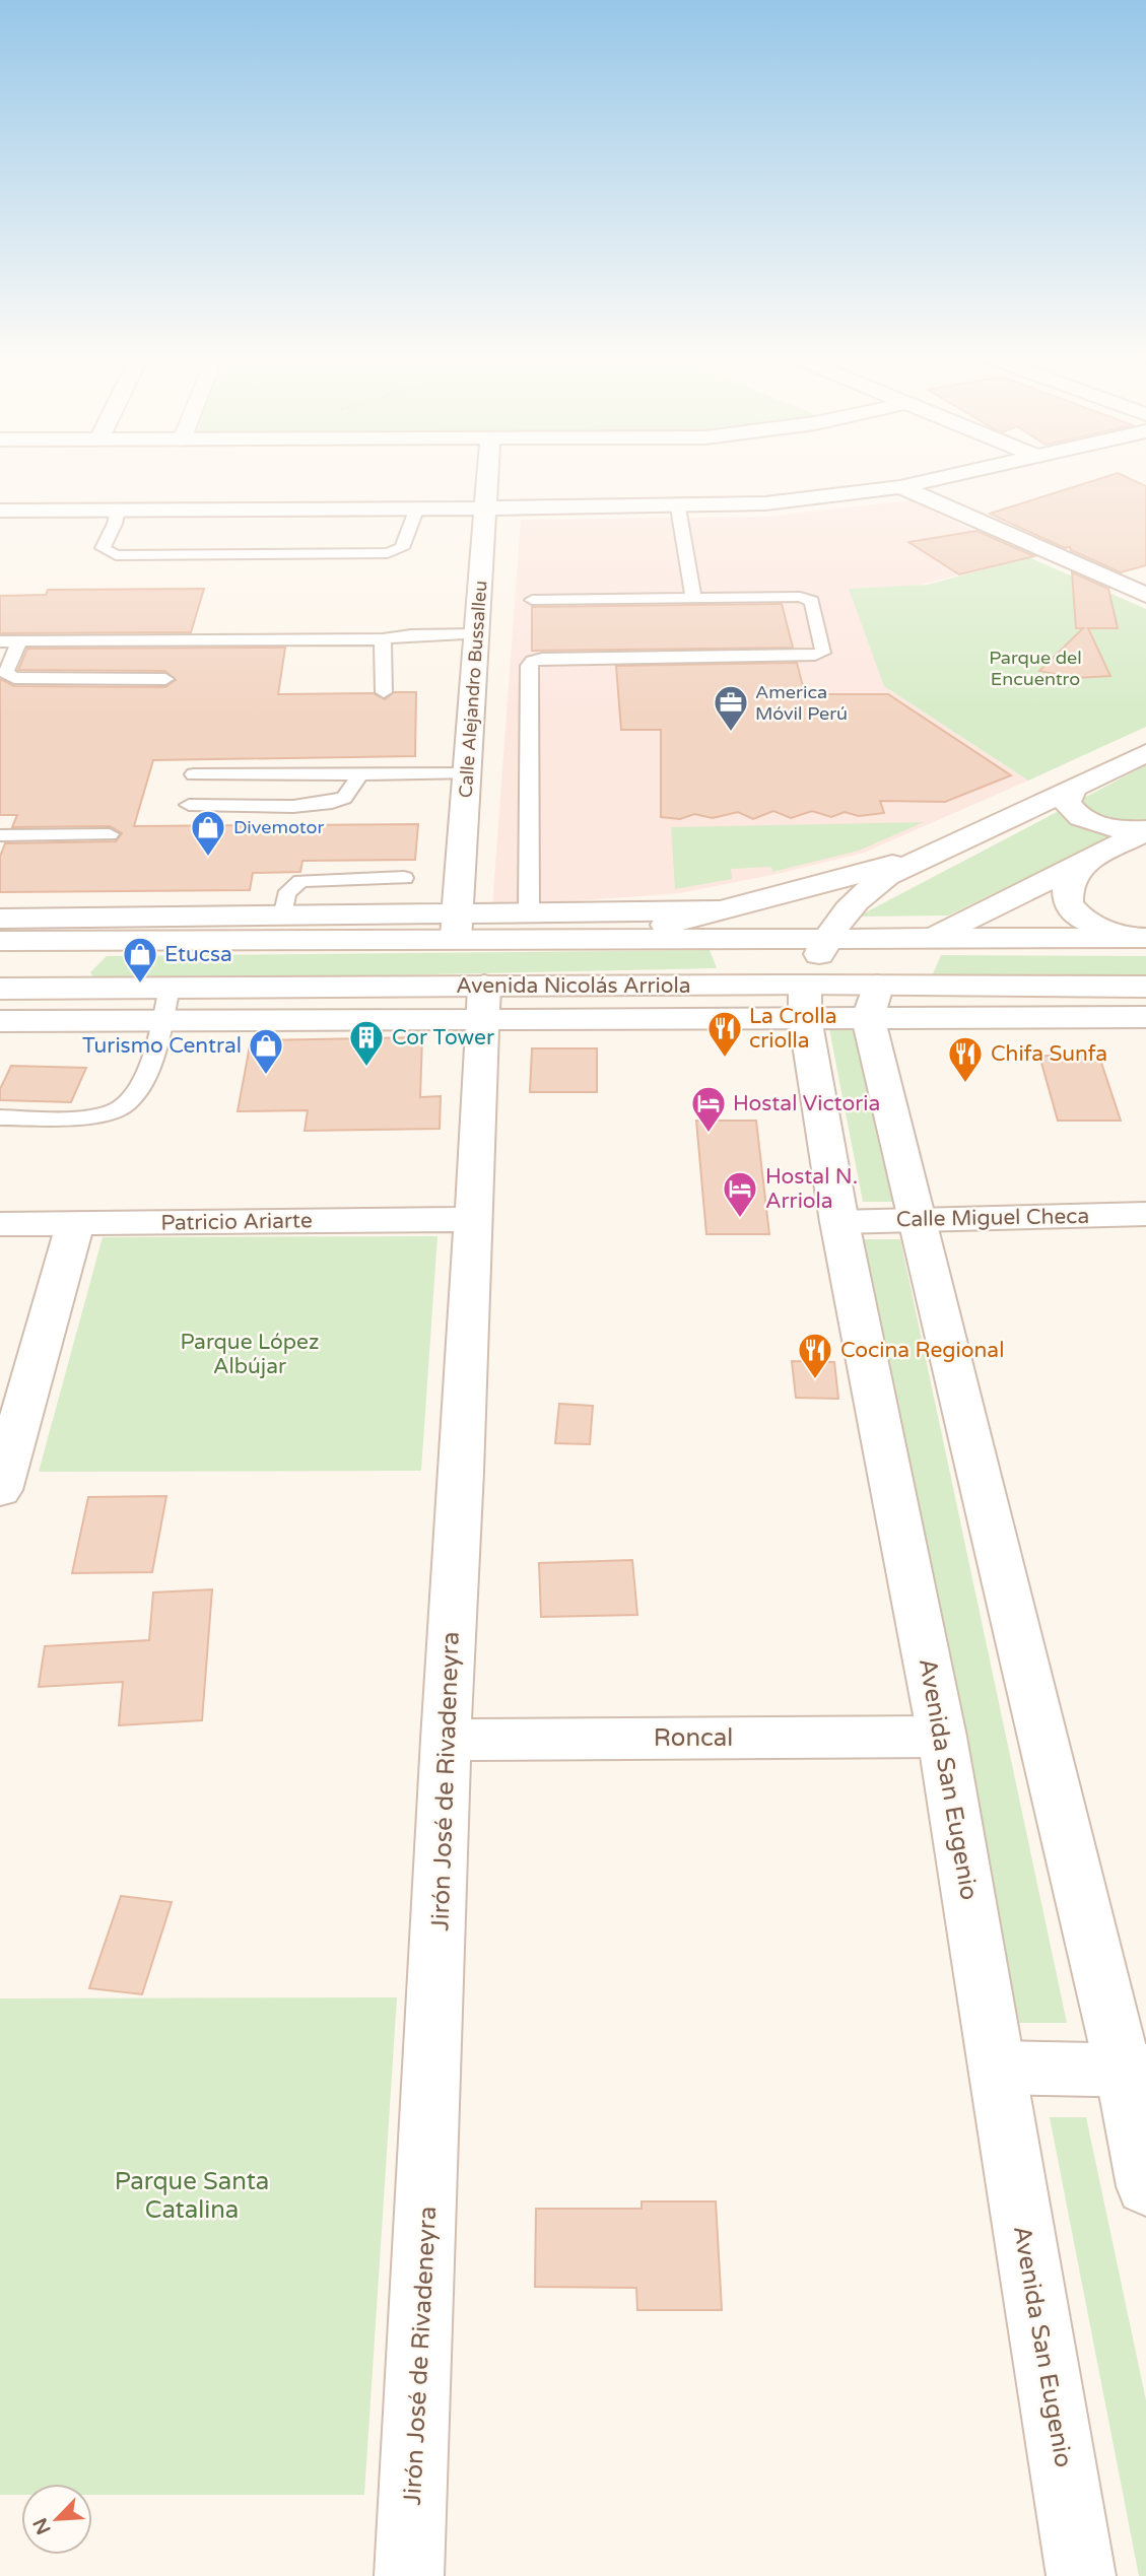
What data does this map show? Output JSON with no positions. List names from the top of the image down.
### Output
{
  "streets": {
    "street": [
      "Calle Alejandro Bussalleu",
      "Avenida Nicolás Arriola",
      "Calle Miguel Checa",
      "Patricio Ariarte",
      "Roncal",
      "Avenida San Eugenio",
      "Jirón José de Rivadeneyra"
    ]
  },
  "crossings": [
    ["Avenida Nicolás Arriola", "Avenida San Eugenio"],
    ["Avenida Nicolás Arriola", "Jirón José de Rivadeneyra"],
    ["Calle Miguel Checa", "Avenida San Eugenio"],
    ["Patricio Ariarte", "Jirón José de Rivadeneyra"],
    ["Roncal", "Avenida San Eugenio"],
    ["Roncal", "Jirón José de Rivadeneyra"]
  ],
  "parks": ["Parque del Encuentro", "Parque López Albújar", "Parque Santa Catalina"],
  "places": {
    "office": ["America Móvil Perú"],
    "shop": ["Divemotor", "Etucsa", "Turismo Central"],
    "restaurant": ["La Crolla criolla", "Chifa Sunfa", "Cocina Regional"],
    "building": ["Cor Tower"],
    "hotel": ["Hostal Victoria", "Hostal N. Arriola"]
  },
  "north": "bottom left"
}
